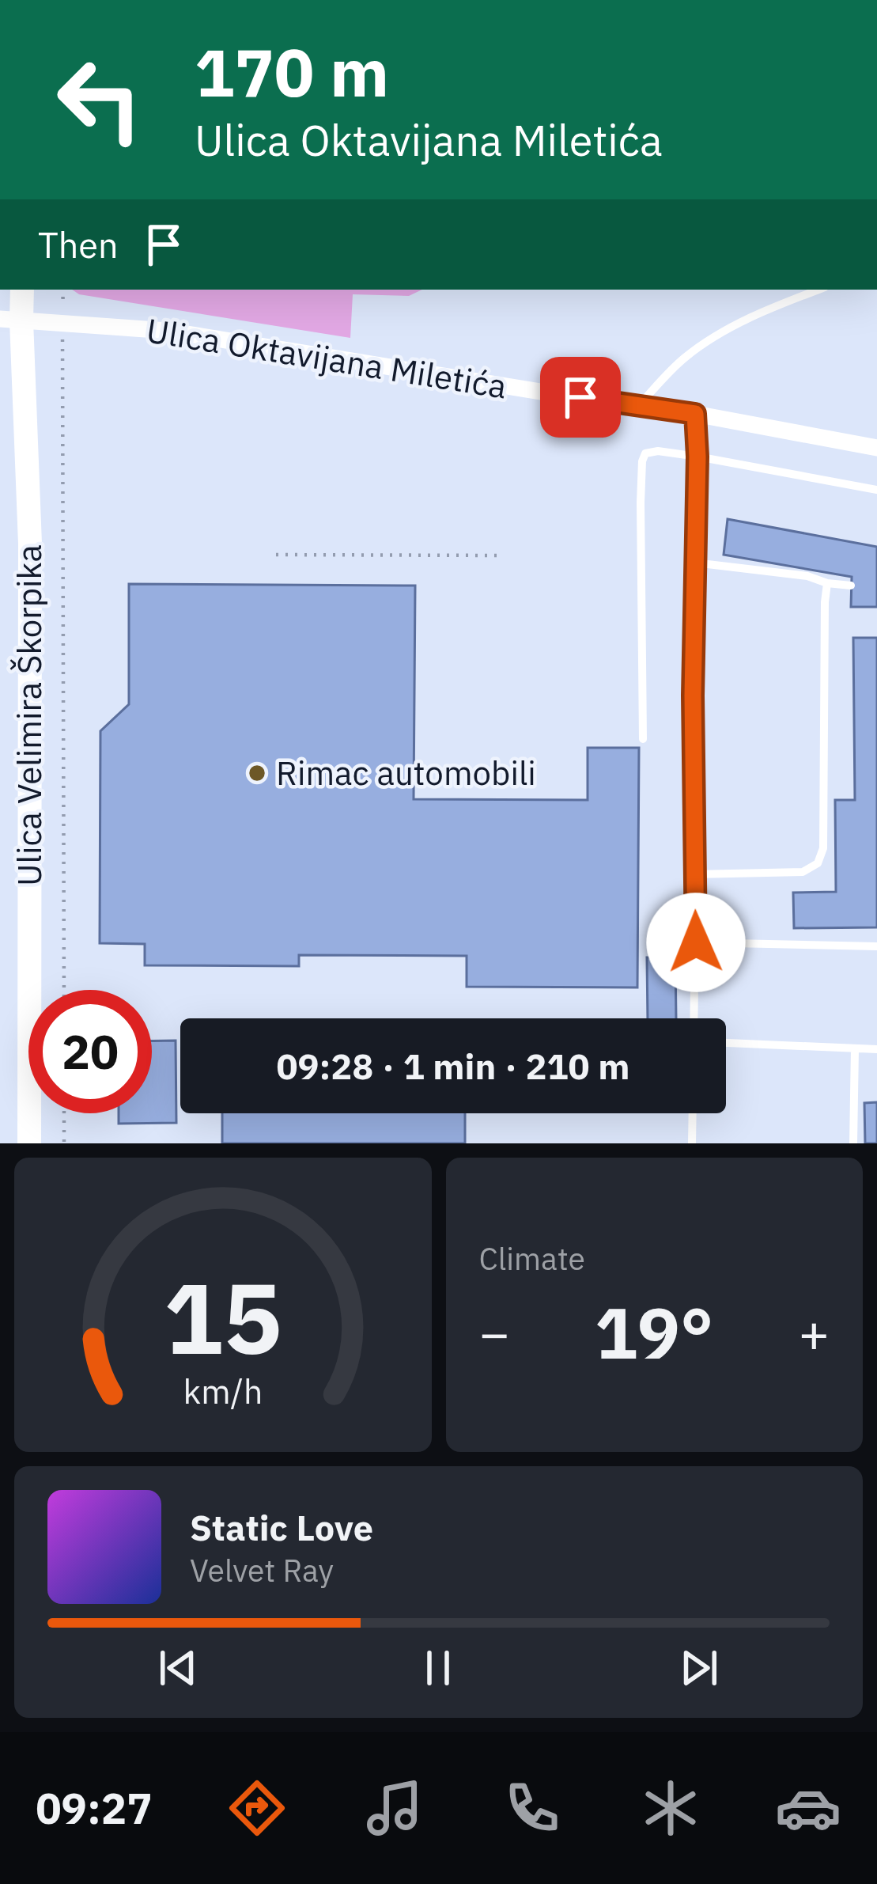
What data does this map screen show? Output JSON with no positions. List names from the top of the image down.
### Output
{
  "streets": {
    "main road": ["Ulica Velimira Škorpika"],
    "street": ["Ulica Oktavijana Miletića"]
  },
  "crossings": [
    ["Ulica Oktavijana Miletića", "Ulica Velimira Škorpika"]
  ],
  "places": ["Rimac automobili"],
  "page": {
    "turn": ["170 m", "Ulica Oktavijana Miletića"],
    "then": "Then",
    "limit": "20",
    "trip": "09:28 · 1 min · 210 m",
    "tile": "Climate",
    "heat": ["−", "19°", "+"],
    "song": ["Static Love", "Velvet Ray"],
    "tabs": "09:27",
    "gauge": ["15", "km/h"]
  }
}
